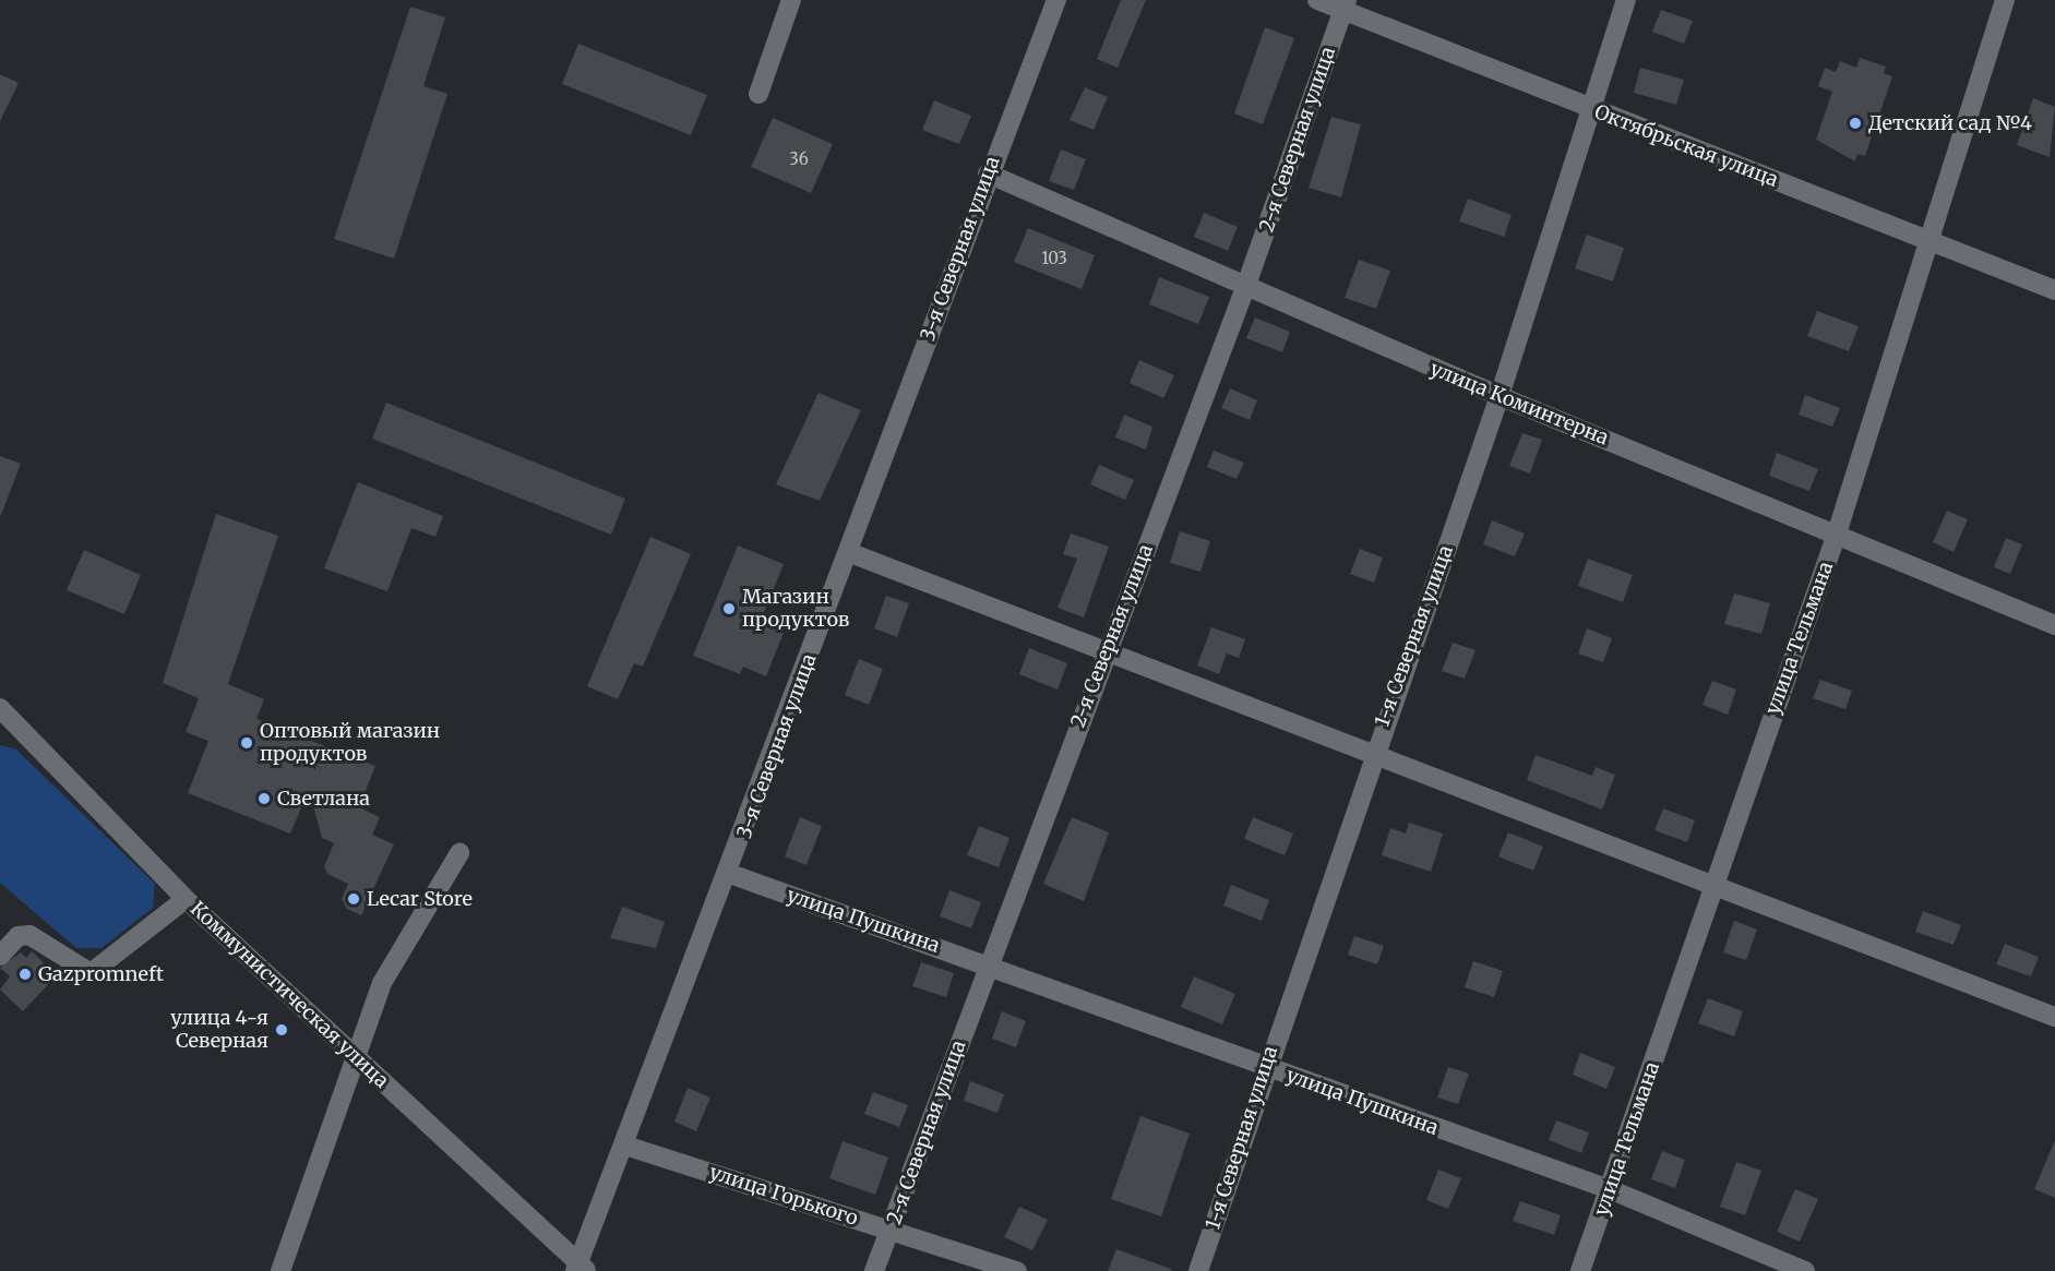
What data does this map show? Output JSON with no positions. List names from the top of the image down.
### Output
{
  "streets": {
    "street": [
      "2-я Северная улица",
      "Октябрьская улица",
      "3-я Северная улица",
      "улица Коминтерна",
      "1-я Северная улица",
      "улица Тельмана",
      "улица Пушкина",
      "Коммунистическая улица",
      "улица Горького"
    ]
  },
  "crossings": [
    ["2-я Северная улица", "Октябрьская улица"],
    ["2-я Северная улица", "улица Коминтерна"],
    ["2-я Северная улица", "улица Пушкина"],
    ["2-я Северная улица", "улица Горького"],
    ["Октябрьская улица", "1-я Северная улица"],
    ["Октябрьская улица", "улица Тельмана"],
    ["3-я Северная улица", "улица Коминтерна"],
    ["3-я Северная улица", "улица Пушкина"],
    ["3-я Северная улица", "Коммунистическая улица"],
    ["3-я Северная улица", "улица Горького"],
    ["улица Коминтерна", "1-я Северная улица"],
    ["улица Коминтерна", "улица Тельмана"],
    ["1-я Северная улица", "улица Пушкина"],
    ["улица Тельмана", "улица Пушкина"]
  ],
  "places": [
    "Детский сад №4",
    "Магазин продуктов",
    "Оптовый магазин продуктов",
    "Светлана",
    "Lecar Store",
    "Gazpromneft",
    "улица 4-я Северная"
  ],
  "house_numbers": ["36", "103"]
}
